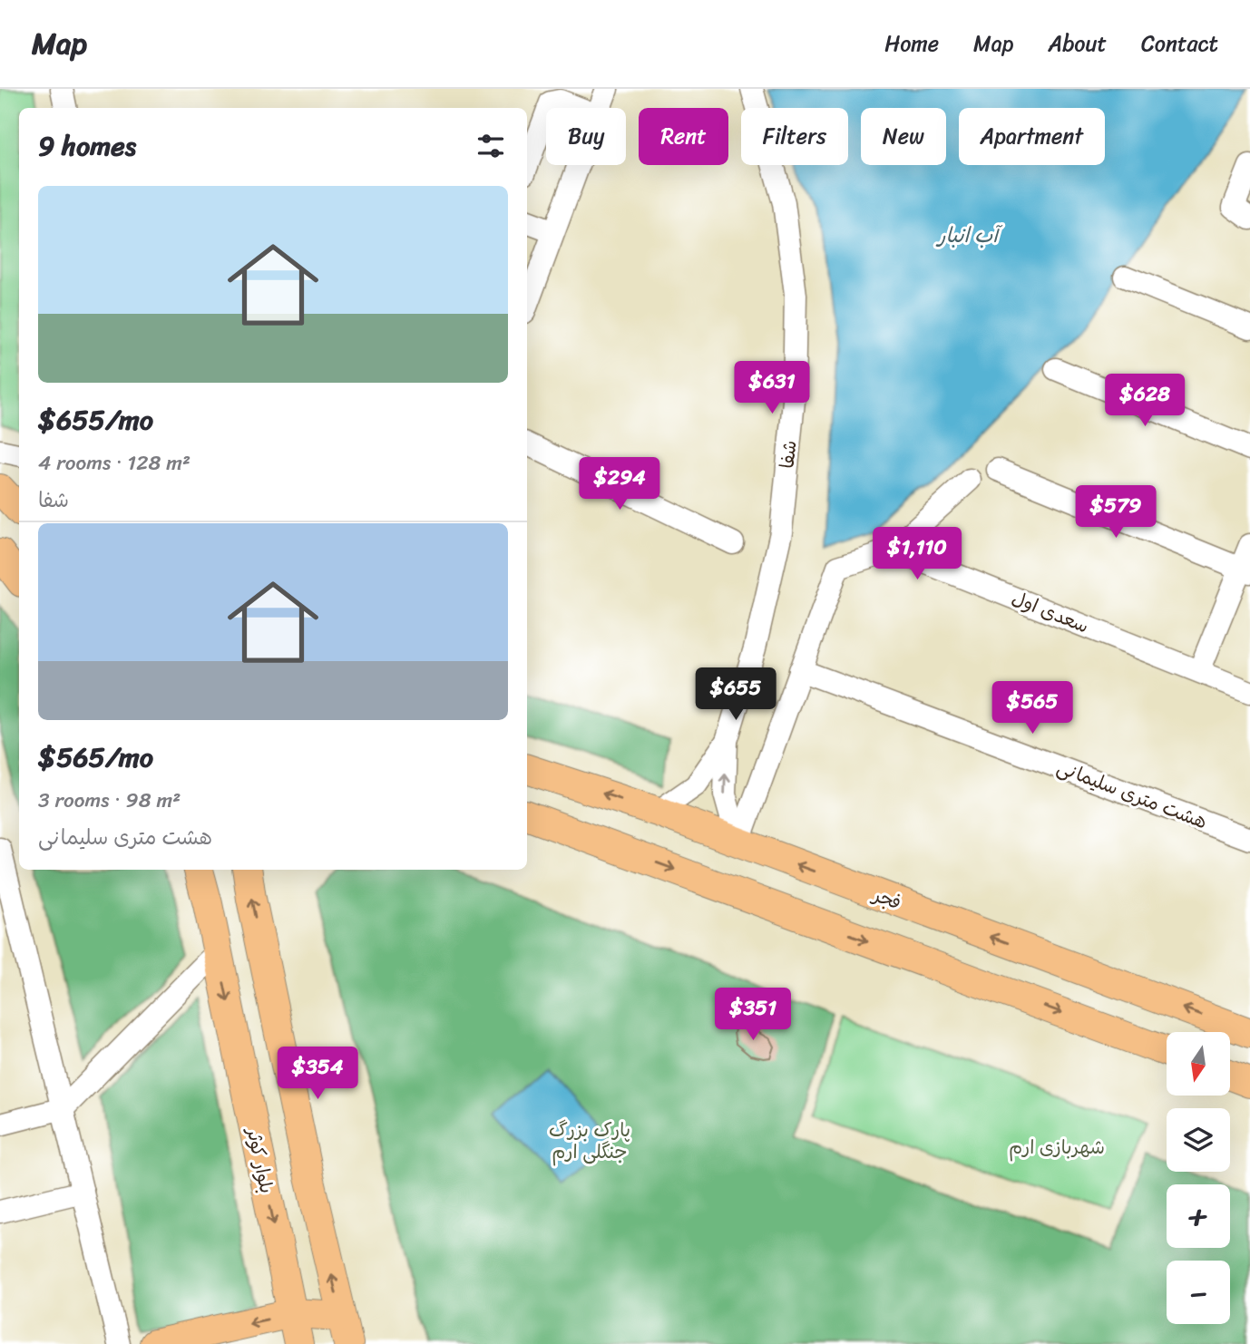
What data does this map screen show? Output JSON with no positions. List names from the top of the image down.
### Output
{
  "streets": {
    "main road": ["فجر", "بلوار کوثر"],
    "street": ["شفا", "سعدی اول", "هشت متری سلیمانی"]
  },
  "water": ["آب انبار"],
  "parks": ["پارک بزرگ جنگلی ارم", "شهربازی ارم"],
  "north": "bottom",
  "page": {
    "header": "Map",
    "nav": [
      "Home",
      "Map",
      "About",
      "Contact"
    ],
    "chip": [
      "Buy",
      "Rent",
      "Filters",
      "New",
      "Apartment"
    ],
    "heading": "9 homes",
    "list": [
      {
        "name": "$655/mo",
        "note": "4 rooms · 128 m² · شفا"
      },
      {
        "name": "$565/mo",
        "note": "3 rooms · 98 m² · هشت متری سلیمانی"
      }
    ],
    "price": [
      "$631",
      "$628",
      "$294",
      "$579",
      "$1,110",
      "$655",
      "$565",
      "$351",
      "$354"
    ],
    "map_buttons": ["+", "−"]
  }
}
